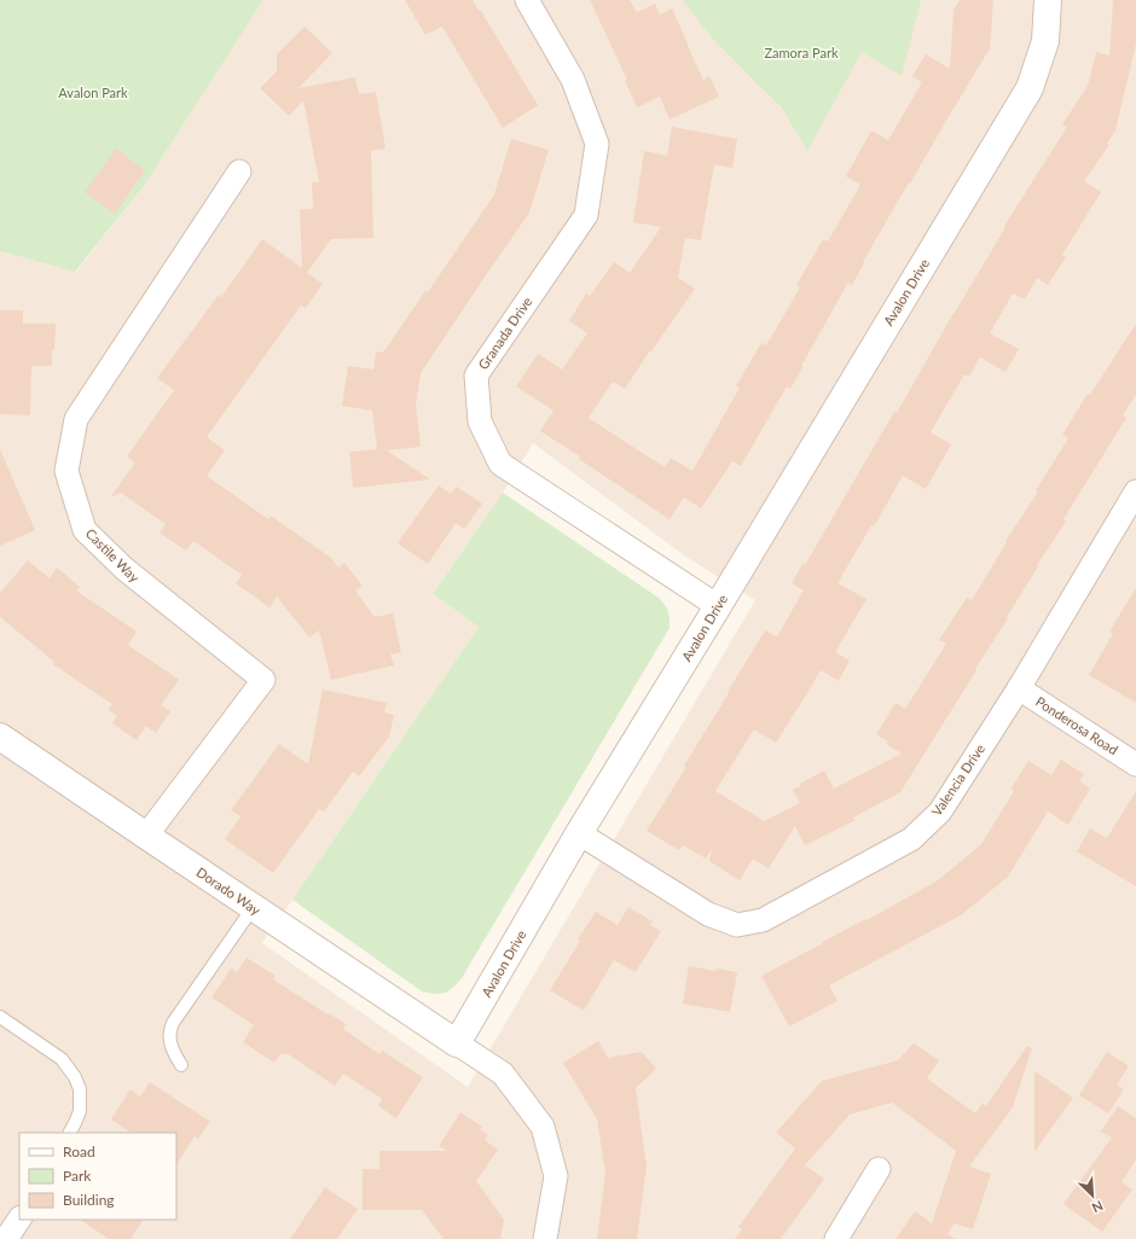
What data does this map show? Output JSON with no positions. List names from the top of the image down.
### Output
{
  "streets": {
    "street": [
      "Avalon Drive",
      "Granada Drive",
      "Castile Way",
      "Ponderosa Road",
      "Valencia Drive",
      "Dorado Way"
    ]
  },
  "crossings": [
    ["Avalon Drive", "Granada Drive"],
    ["Avalon Drive", "Valencia Drive"],
    ["Avalon Drive", "Dorado Way"],
    ["Castile Way", "Dorado Way"],
    ["Ponderosa Road", "Valencia Drive"]
  ],
  "parks": ["Zamora Park", "Avalon Park"],
  "legend": ["Road", "Park", "Building"],
  "north": "bottom right"
}
